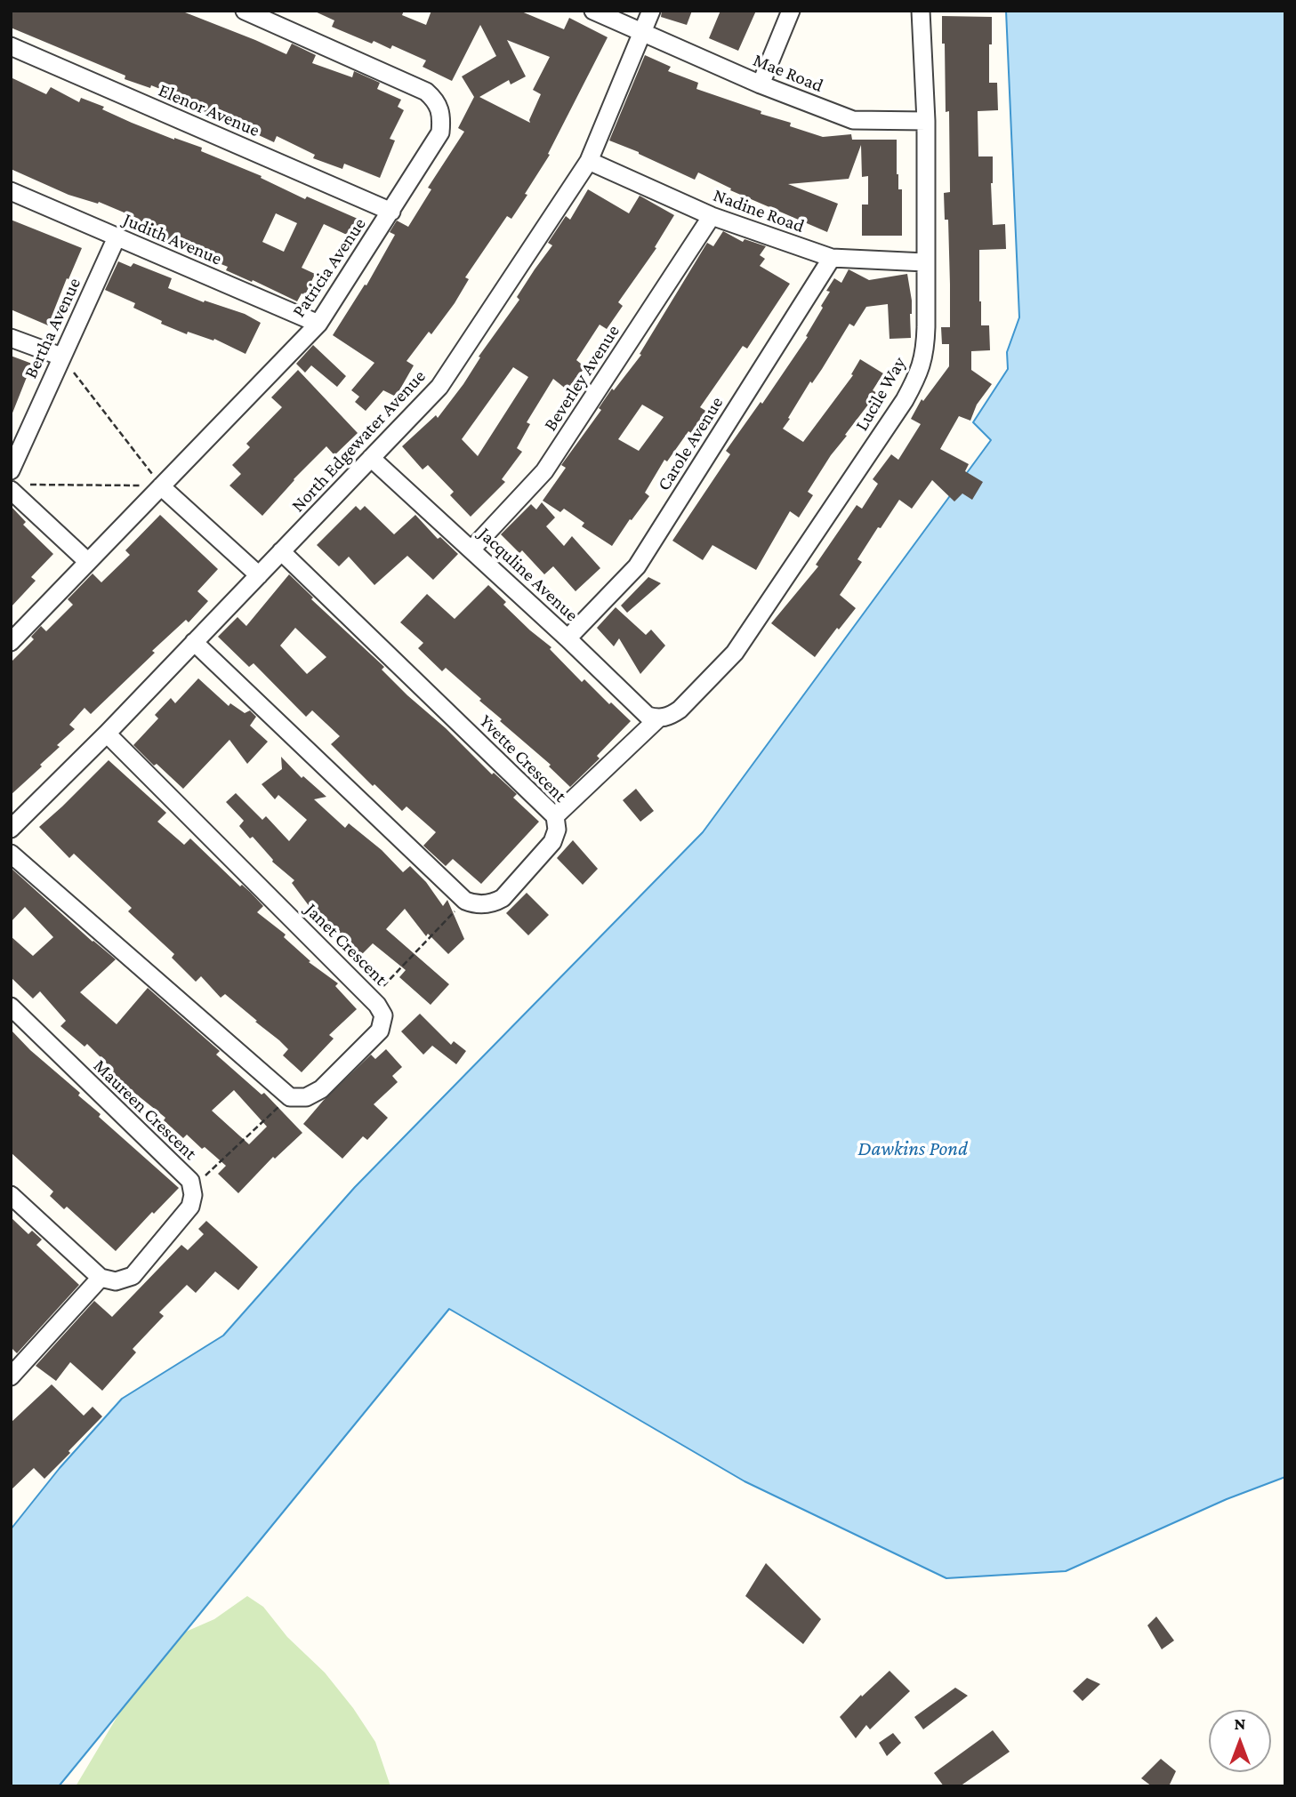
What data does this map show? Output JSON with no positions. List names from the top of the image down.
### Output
{
  "streets": {
    "street": [
      "Mae Road",
      "Elenor Avenue",
      "Nadine Road",
      "Judith Avenue",
      "Patricia Avenue",
      "Bertha Avenue",
      "Beverley Avenue",
      "Lucile Way",
      "North Edgewater Avenue",
      "Carole Avenue",
      "Jacquline Avenue",
      "Yvette Crescent",
      "Janet Crescent",
      "Maureen Crescent"
    ]
  },
  "crossings": [
    ["Mae Road", "Lucile Way"],
    ["Mae Road", "North Edgewater Avenue"],
    ["Elenor Avenue", "Patricia Avenue"],
    ["Nadine Road", "Beverley Avenue"],
    ["Nadine Road", "Lucile Way"],
    ["Nadine Road", "North Edgewater Avenue"],
    ["Nadine Road", "Carole Avenue"],
    ["Judith Avenue", "Patricia Avenue"],
    ["Judith Avenue", "Bertha Avenue"],
    ["Beverley Avenue", "Jacquline Avenue"],
    ["Lucile Way", "Jacquline Avenue"],
    ["Lucile Way", "Yvette Crescent"],
    ["North Edgewater Avenue", "Jacquline Avenue"],
    ["North Edgewater Avenue", "Yvette Crescent"],
    ["North Edgewater Avenue", "Janet Crescent"],
    ["Carole Avenue", "Jacquline Avenue"]
  ],
  "water": ["Dawkins Pond"],
  "north": "top"
}
